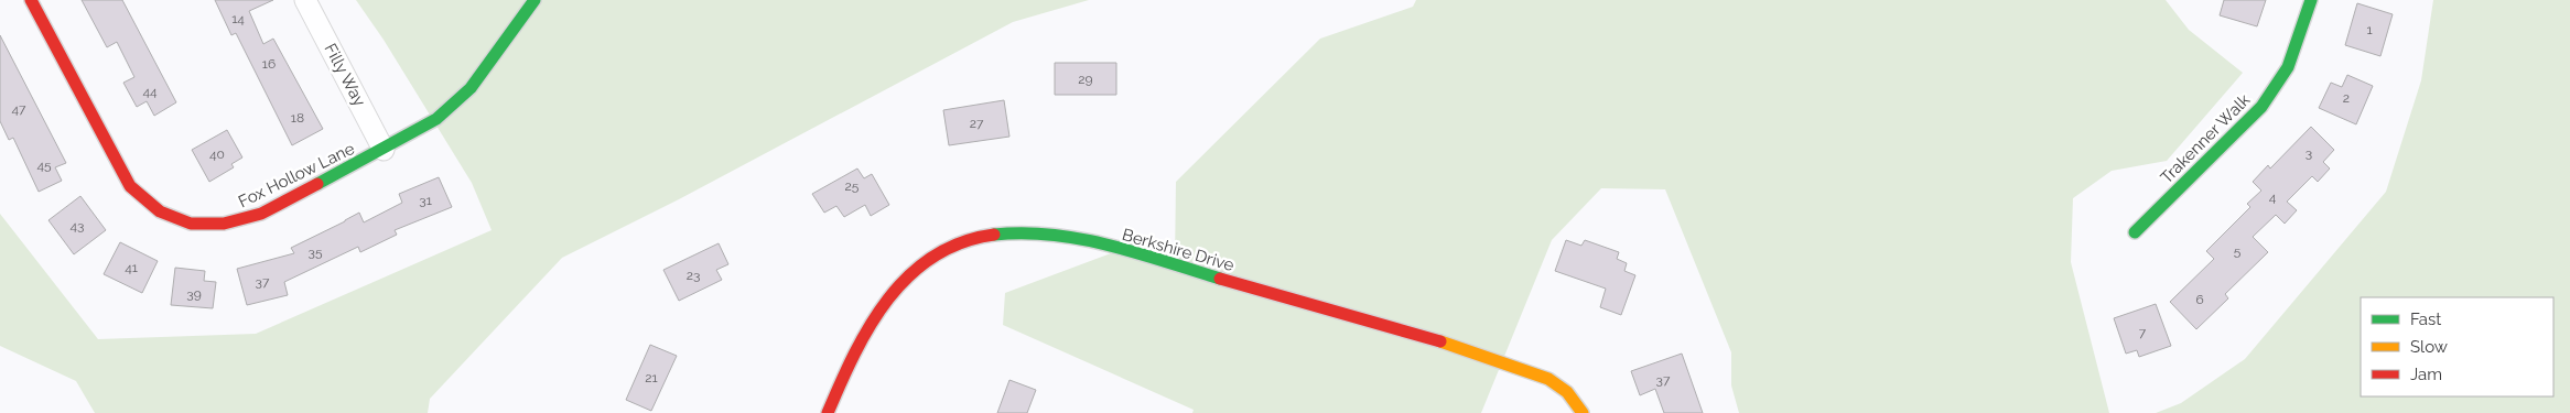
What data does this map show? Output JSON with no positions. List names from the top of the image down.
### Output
{
  "streets": {
    "street": [
      "Filly Way",
      "Trakenner Walk",
      "Fox Hollow Lane",
      "Berkshire Drive"
    ]
  },
  "crossings": [
    ["Filly Way", "Fox Hollow Lane"]
  ],
  "house_numbers": [
    "14",
    "1",
    "16",
    "29",
    "44",
    "2",
    "47",
    "18",
    "27",
    "3",
    "40",
    "45",
    "25",
    "4",
    "31",
    "43",
    "5",
    "35",
    "41",
    "23",
    "37",
    "39",
    "6",
    "7",
    "21",
    "37"
  ],
  "legend": ["Fast", "Slow", "Jam"]
}
